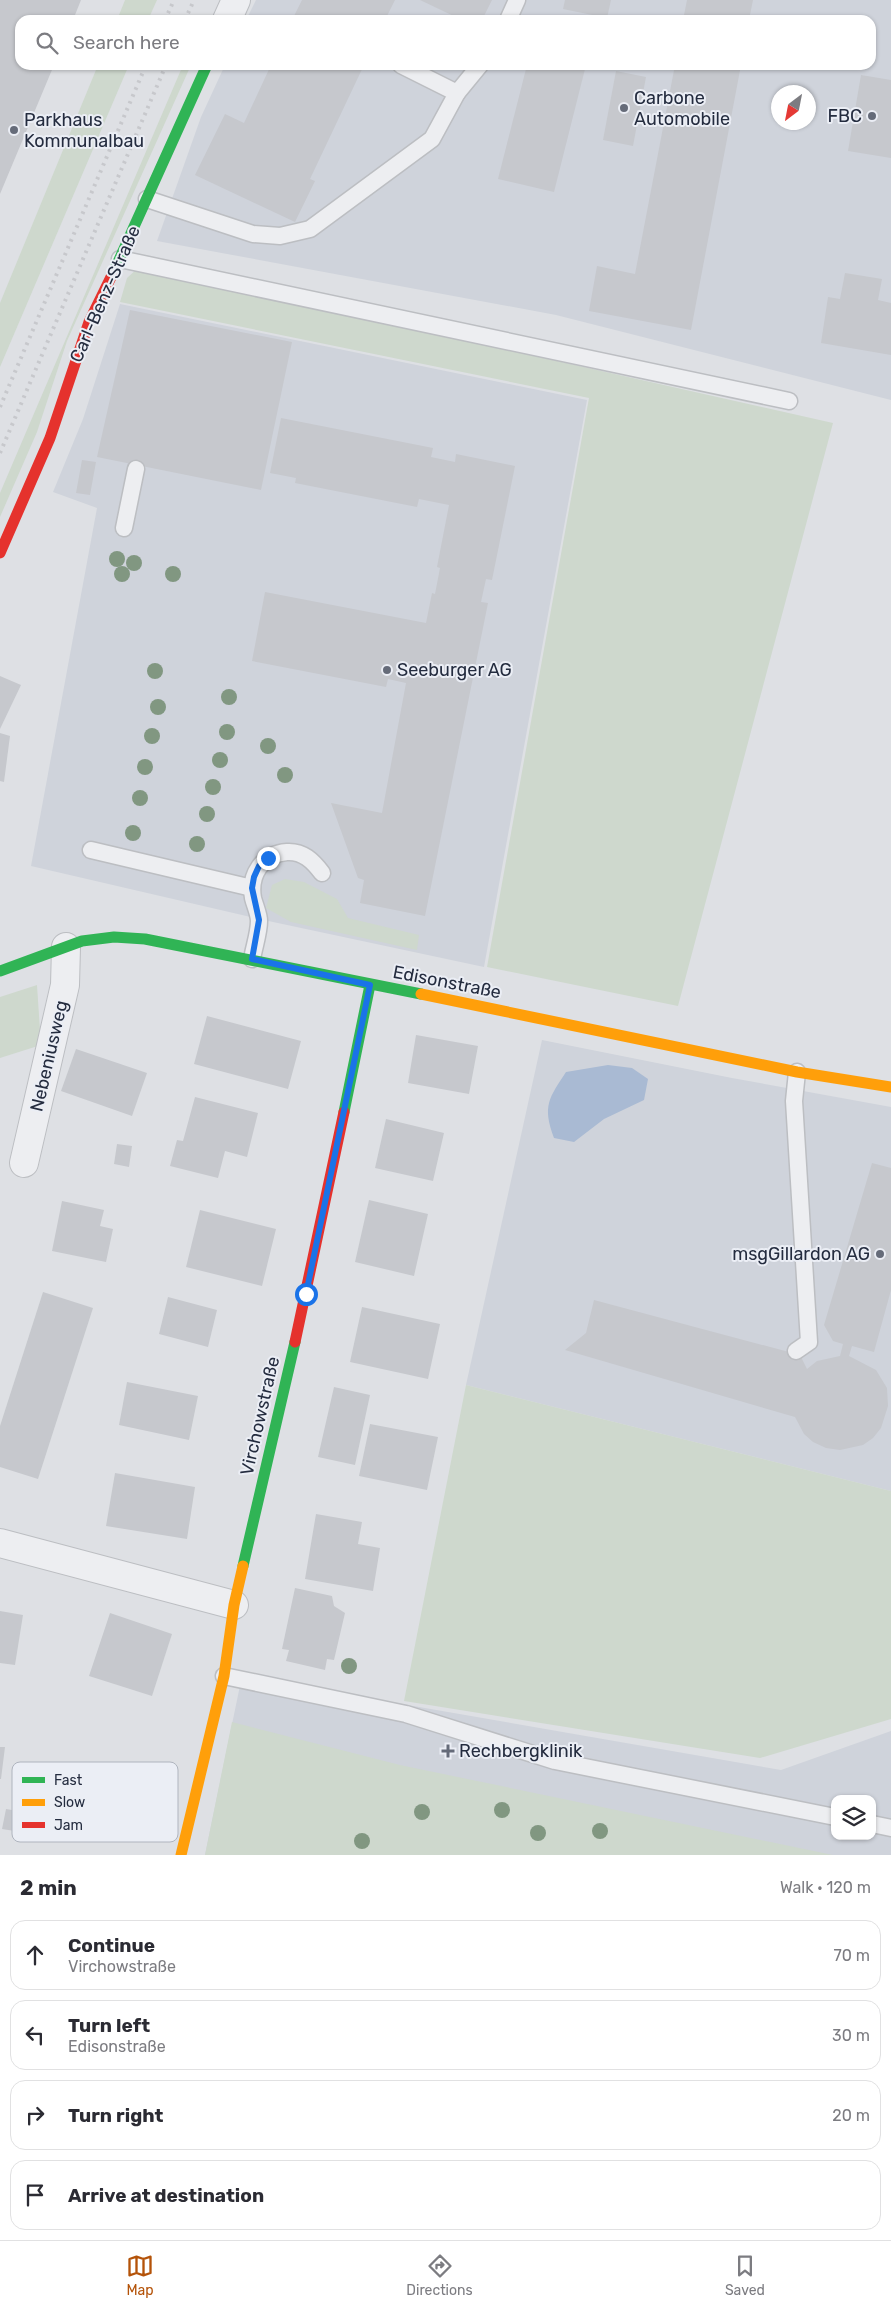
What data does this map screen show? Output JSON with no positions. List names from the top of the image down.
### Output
{
  "streets": {
    "street": [
      "Carl-Benz-Straße",
      "Edisonstraße",
      "Nebeniusweg",
      "Virchowstraße"
    ]
  },
  "crossings": [
    ["Edisonstraße", "Nebeniusweg"],
    ["Edisonstraße", "Virchowstraße"]
  ],
  "places": {
    "other": [
      "Carbone Automobile",
      "FBC",
      "Parkhaus Kommunalbau",
      "Seeburger AG",
      "msgGillardon AG"
    ],
    "health": ["Rechbergklinik"]
  },
  "legend": ["Fast", "Slow", "Jam"],
  "north": "bottom left",
  "page": {
    "search": "Search here",
    "heading": ["2 min", "Walk · 120 m"],
    "list": [
      ["Continue", "Virchowstraße", "70 m"],
      ["Turn left", "Edisonstraße", "30 m"],
      ["Turn right", "20 m"],
      "Arrive at destination"
    ],
    "nav": ["Map", "Directions", "Saved"]
  }
}
